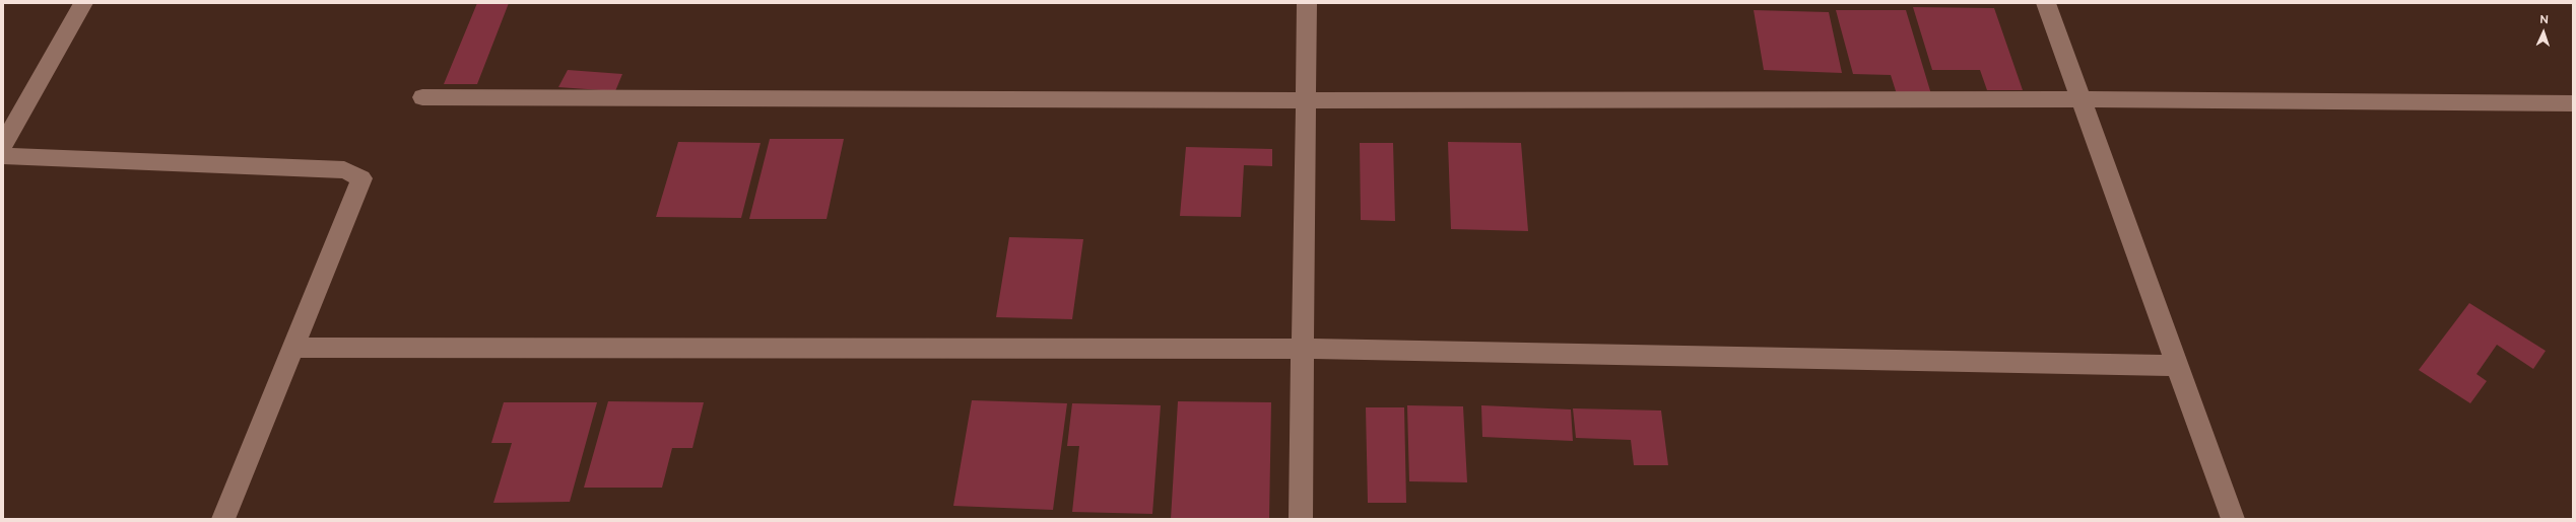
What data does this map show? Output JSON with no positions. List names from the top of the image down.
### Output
{
  "north": "top"
}
